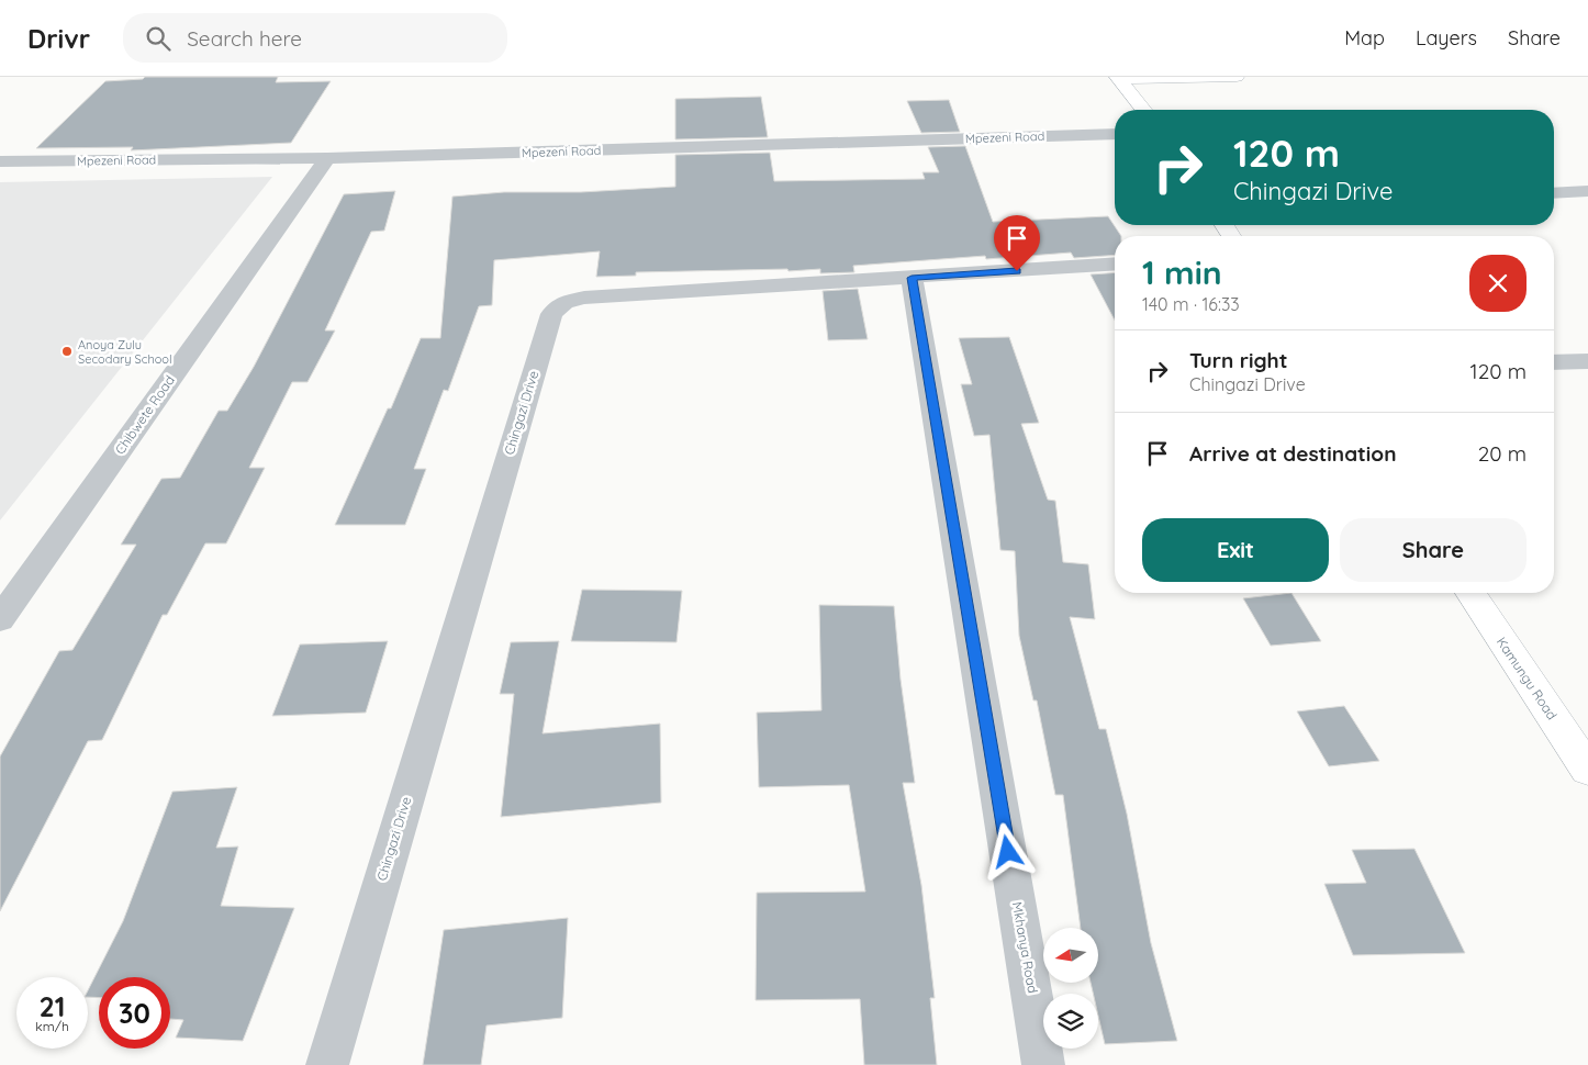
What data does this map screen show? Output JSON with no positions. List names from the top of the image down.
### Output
{
  "streets": {
    "street": [
      "Mpezeni Road",
      "Chingazi Drive",
      "Chibwete Road",
      "Kamungu Road",
      "Mkhanya Road"
    ]
  },
  "crossings": [
    ["Mpezeni Road", "Chibwete Road"],
    ["Chingazi Drive", "Mkhanya Road"]
  ],
  "places": ["Anoya Zulu Secodary School"],
  "north": "left",
  "page": {
    "header": "Drivr",
    "search": "Search here",
    "nav": ["Map", "Layers", "Share"],
    "turn": ["120 m", "Chingazi Drive"],
    "heading": ["1 min", "140 m · 16:33"],
    "list": [
      {
        "name": "Turn right",
        "note": "Chingazi Drive",
        "value": "120 m"
      },
      {
        "name": "Arrive at destination",
        "value": "20 m"
      }
    ],
    "buttons": ["Exit", "Share"],
    "speed": "21 km/h",
    "limit": "30"
  }
}
